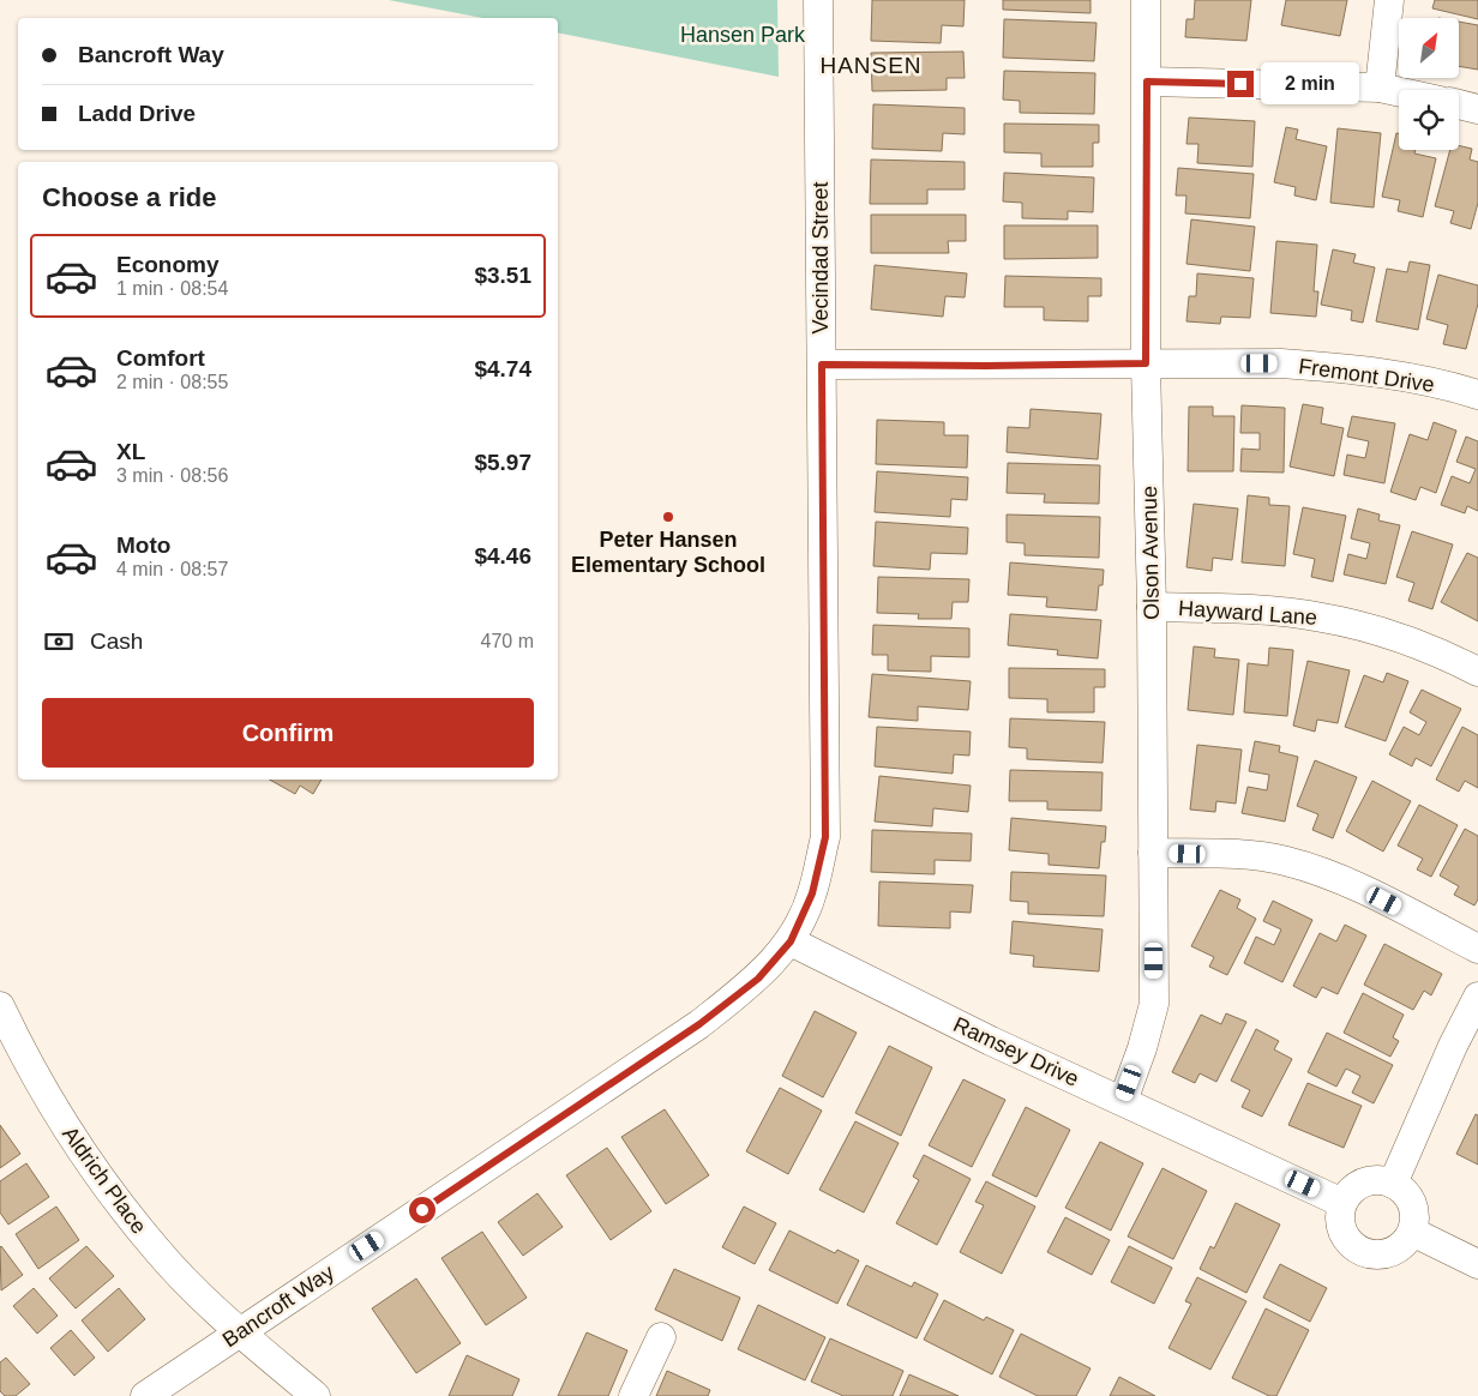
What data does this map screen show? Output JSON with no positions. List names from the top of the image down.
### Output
{
  "streets": {
    "street": [
      "Vecindad Street",
      "Fremont Drive",
      "Olson Avenue",
      "Hayward Lane",
      "Ramsey Drive",
      "Aldrich Place",
      "Bancroft Way"
    ]
  },
  "crossings": [
    ["Vecindad Street", "Fremont Drive"],
    ["Vecindad Street", "Ramsey Drive"],
    ["Vecindad Street", "Bancroft Way"],
    ["Fremont Drive", "Olson Avenue"],
    ["Olson Avenue", "Hayward Lane"],
    ["Olson Avenue", "Ramsey Drive"],
    ["Ramsey Drive", "Bancroft Way"],
    ["Aldrich Place", "Bancroft Way"]
  ],
  "districts": ["HANSEN"],
  "parks": ["Hansen Park"],
  "places": ["Peter Hansen Elementary School"],
  "north": "top right",
  "page": {
    "banner": ["Bancroft Way", "Ladd Drive"],
    "bubble": "2 min",
    "heading": "Choose a ride",
    "list": [
      {
        "name": "Economy",
        "note": "1 min · 08:54",
        "value": "$3.51"
      },
      {
        "name": "Comfort",
        "note": "2 min · 08:55",
        "value": "$4.74"
      },
      {
        "name": "XL",
        "note": "3 min · 08:56",
        "value": "$5.97"
      },
      {
        "name": "Moto",
        "note": "4 min · 08:57",
        "value": "$4.46"
      }
    ],
    "pay": ["Cash", "470 m"],
    "buttons": "Confirm"
  }
}
